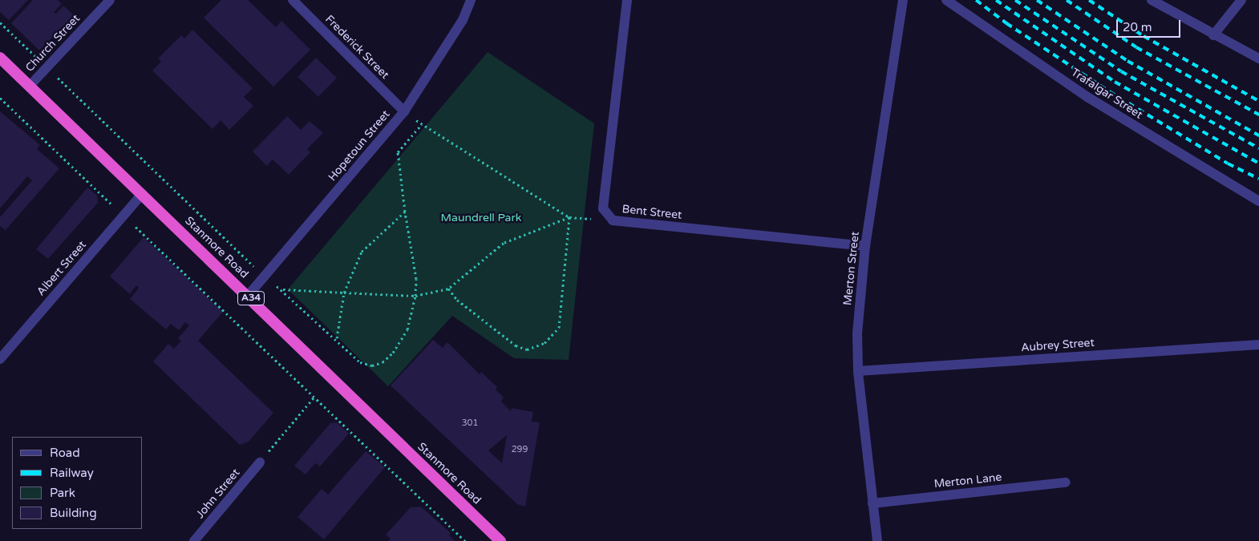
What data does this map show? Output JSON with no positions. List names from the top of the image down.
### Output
{
  "streets": {
    "highway": ["Stanmore Road", "A34"],
    "street": [
      "Church Street",
      "Frederick Street",
      "Trafalgar Street",
      "Hopetoun Street",
      "Bent Street",
      "Albert Street",
      "Merton Street",
      "Aubrey Street",
      "Merton Lane",
      "John Street"
    ]
  },
  "crossings": [
    ["Church Street", "Stanmore Road"],
    ["Frederick Street", "Hopetoun Street"],
    ["Hopetoun Street", "Stanmore Road"],
    ["Bent Street", "Merton Street"],
    ["Stanmore Road", "Albert Street"],
    ["Merton Street", "Aubrey Street"],
    ["Merton Street", "Merton Lane"]
  ],
  "parks": ["Maundrell Park"],
  "house_numbers": ["301", "299"],
  "legend": [
    "Road",
    "Railway",
    "Park",
    "Building"
  ],
  "scale_bar": "20 m"
}
